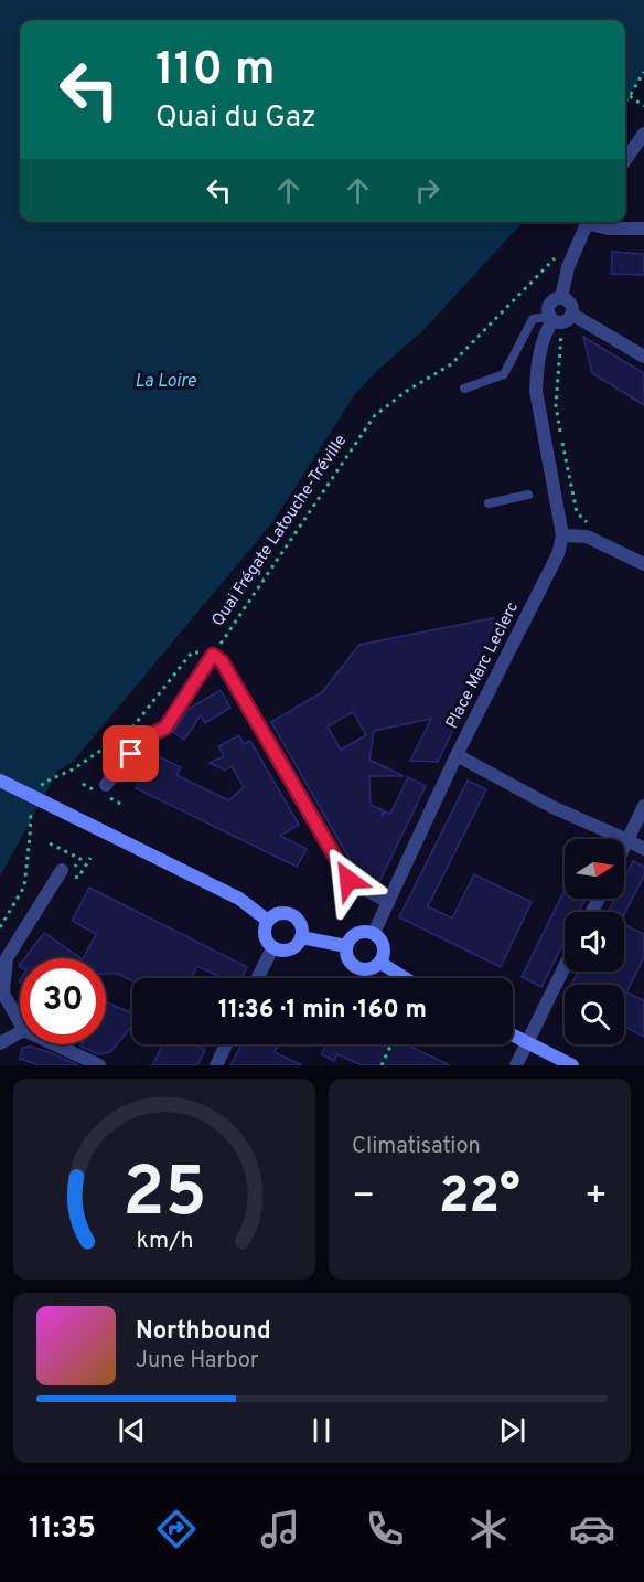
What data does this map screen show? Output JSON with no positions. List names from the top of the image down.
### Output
{
  "streets": {
    "street": ["Place Marc Leclerc"],
    "path": ["Quai Frégate Latouche-Tréville"]
  },
  "water": ["La Loire"],
  "north": "right",
  "page": {
    "turn": ["110 m", "Quai du Gaz"],
    "limit": "30",
    "trip": "11:36 · 1 min · 160 m",
    "tile": "Climatisation",
    "heat": ["−", "22°", "+"],
    "song": ["Northbound", "June Harbor"],
    "tabs": "11:35",
    "gauge": ["25", "km/h"]
  }
}
